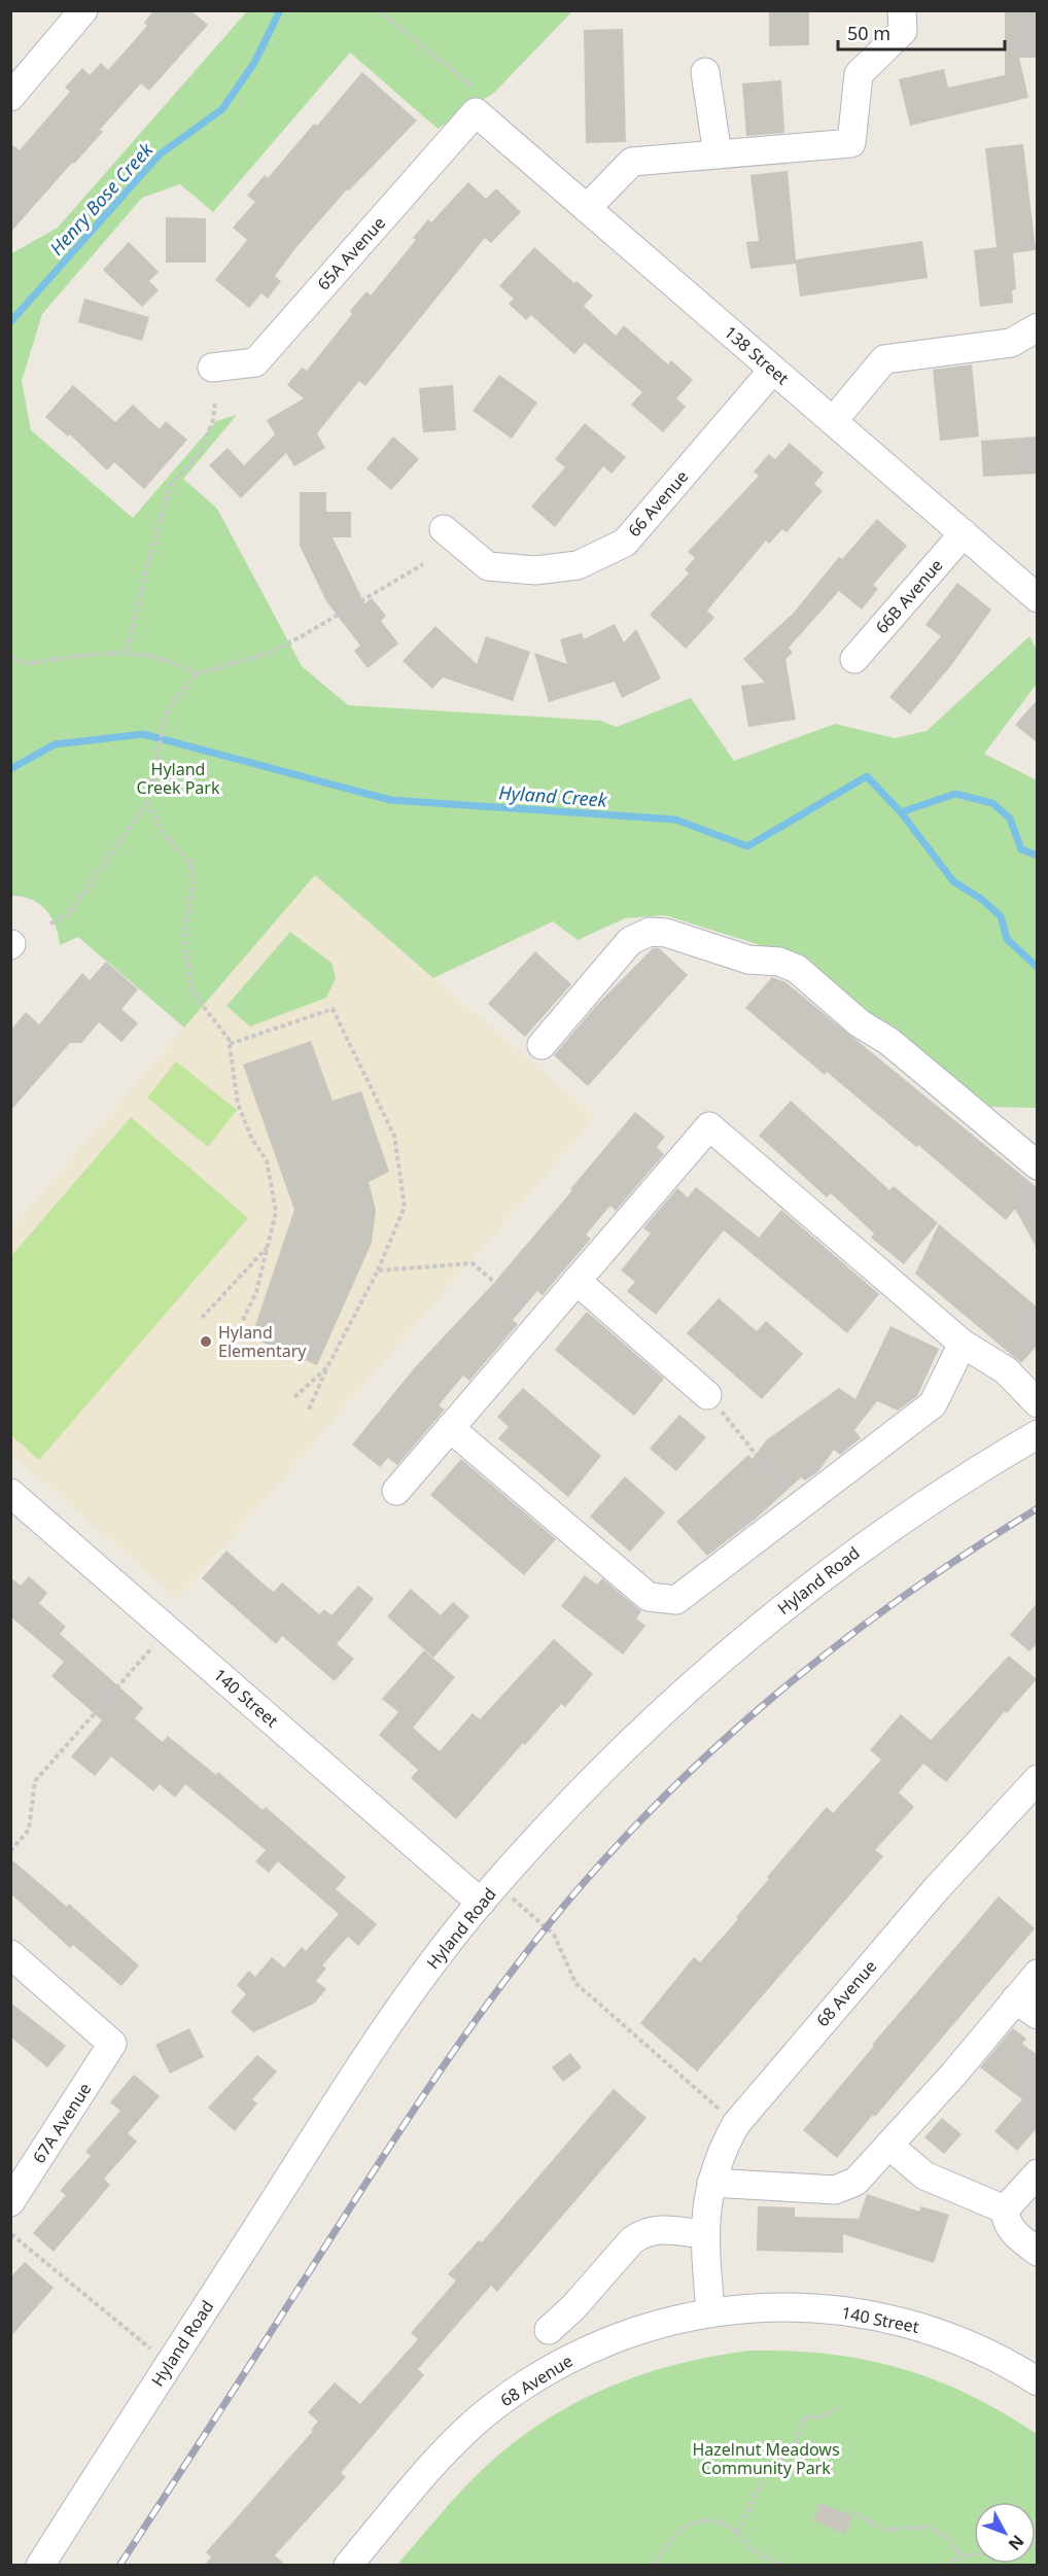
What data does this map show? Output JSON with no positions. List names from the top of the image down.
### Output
{
  "streets": {
    "street": [
      "65A Avenue",
      "138 Street",
      "66 Avenue",
      "66B Avenue",
      "Hyland Road",
      "140 Street",
      "68 Avenue",
      "67A Avenue"
    ]
  },
  "crossings": [
    ["65A Avenue", "138 Street"],
    ["138 Street", "66 Avenue"],
    ["138 Street", "66B Avenue"],
    ["Hyland Road", "140 Street"],
    ["140 Street", "68 Avenue"]
  ],
  "water": ["Henry Bose Creek", "Hyland Creek"],
  "parks": ["Hyland Creek Park", "Hazelnut Meadows Community Park"],
  "places": ["Hyland Elementary"],
  "scale_bar": "50 m",
  "north": "bottom right"
}
